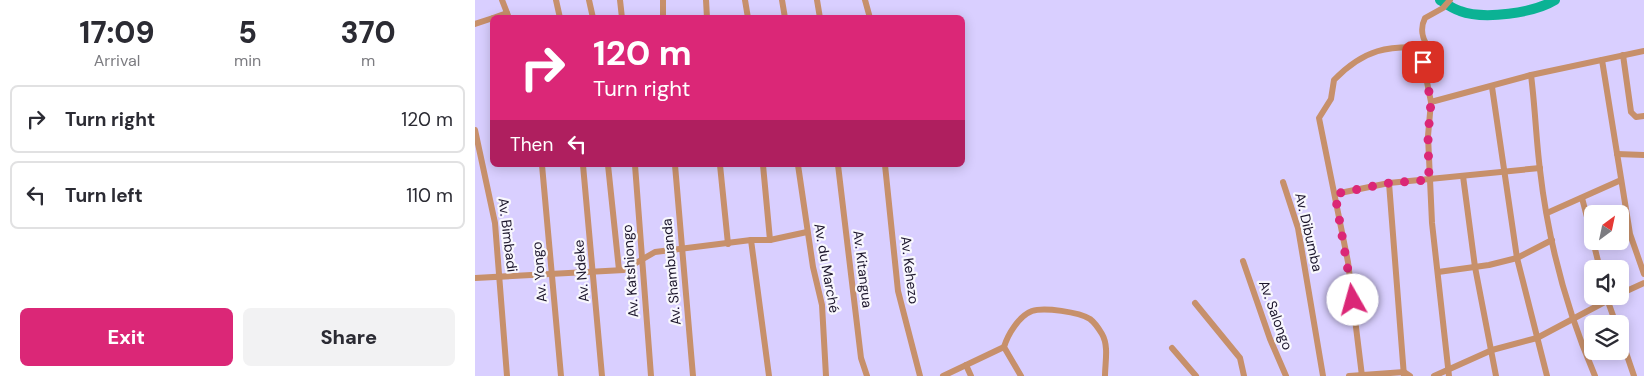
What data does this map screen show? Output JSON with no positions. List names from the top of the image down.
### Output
{
  "streets": {
    "street": [
      "Av. Dibumba",
      "Av. Bimbadi",
      "Av. du Marché",
      "Av. Kitangua",
      "Av. Kehezo",
      "Av. Ndeke",
      "Av. Katshiongo",
      "Av. Yongo",
      "Av. Shambuanda",
      "Av. Salongo"
    ]
  },
  "north": "top right",
  "page": {
    "eta": [
      "17:09",
      "Arrival",
      "5",
      "min",
      "370",
      "m"
    ],
    "turn": ["120 m", "Turn right"],
    "list": [
      {
        "name": "Turn right",
        "value": "120 m"
      },
      {
        "name": "Turn left",
        "value": "110 m"
      }
    ],
    "then": "Then",
    "buttons": ["Exit", "Share"]
  }
}
